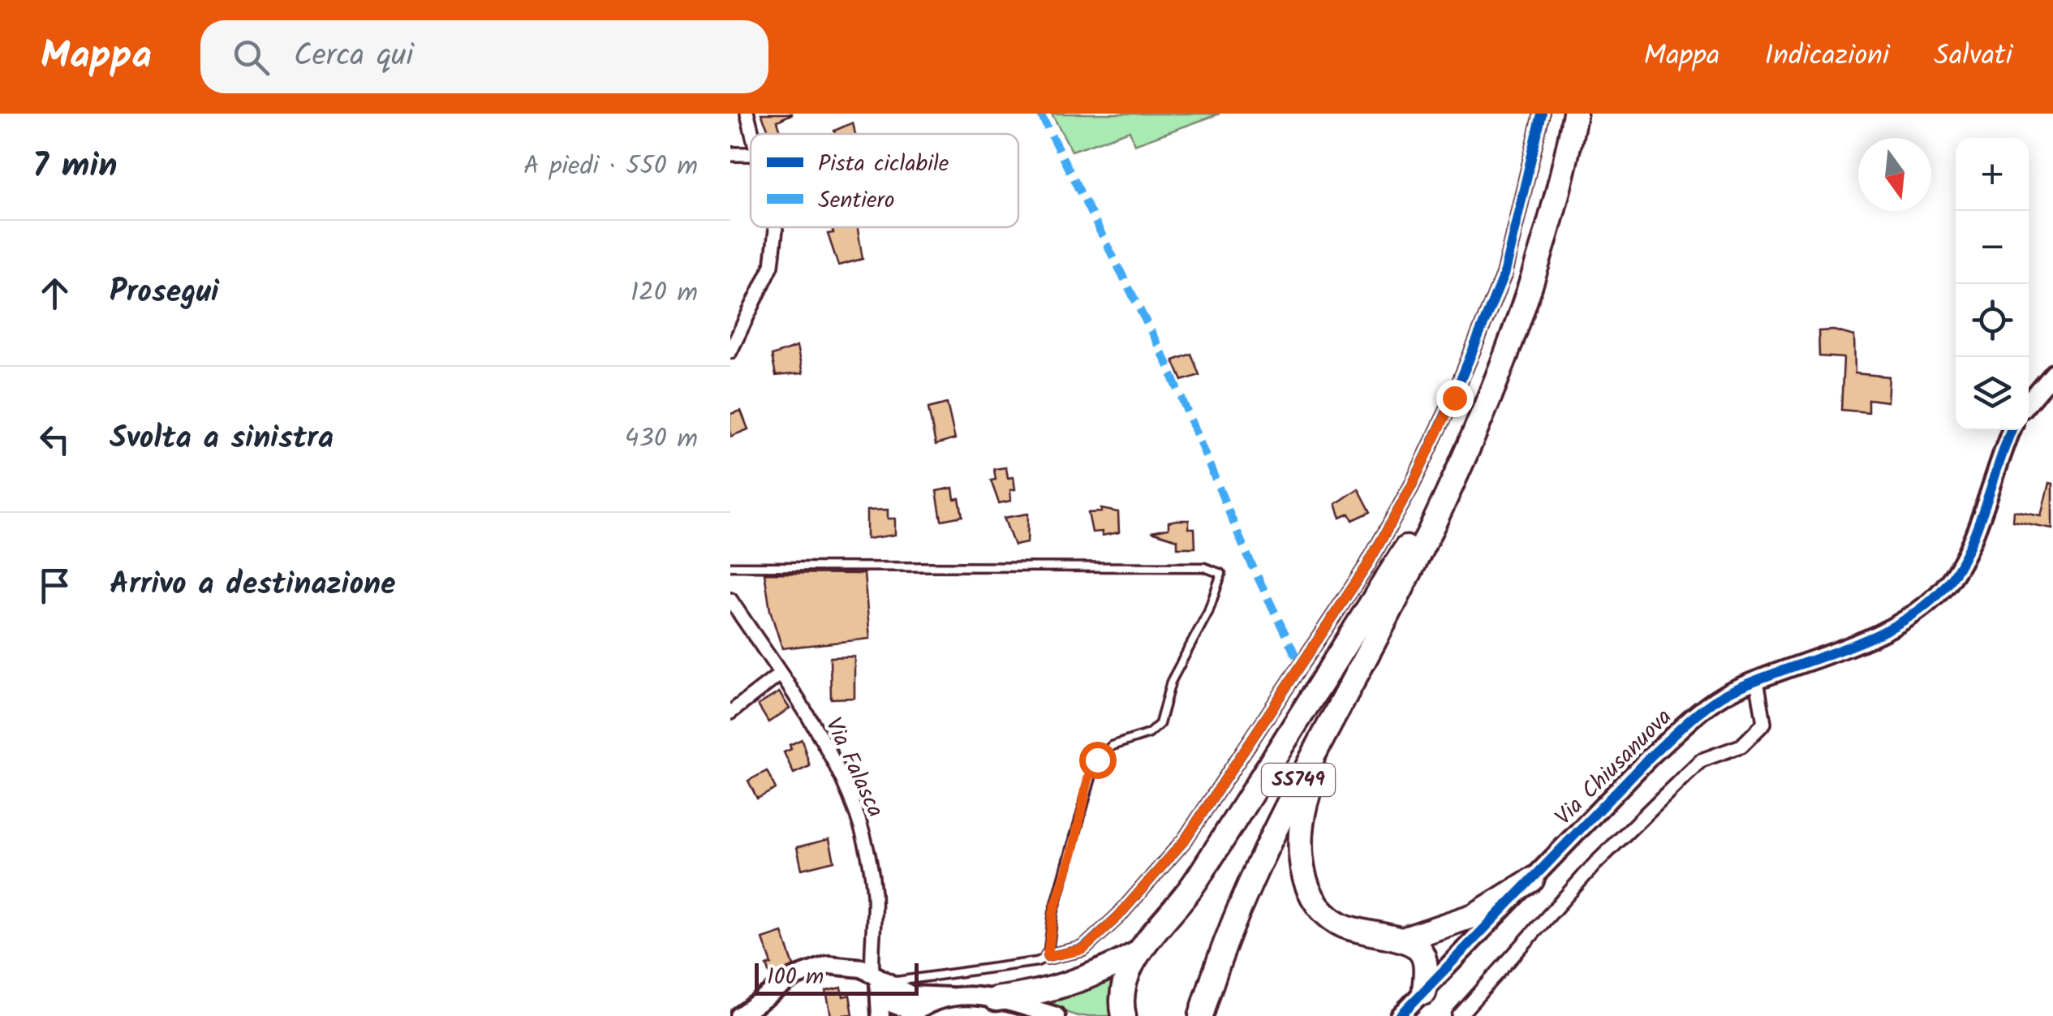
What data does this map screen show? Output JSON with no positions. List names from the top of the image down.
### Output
{
  "streets": {
    "highway": ["SS749"],
    "street": ["Via Falasca", "Via Chiusanuova"]
  },
  "legend": ["Pista ciclabile", "Sentiero"],
  "scale_bar": "100 m",
  "north": "bottom",
  "page": {
    "header": "Mappa",
    "search": "Cerca qui",
    "nav": ["Mappa", "Indicazioni", "Salvati"],
    "heading": ["7 min", "A piedi · 550 m"],
    "map_buttons": ["+", "−"],
    "list": [
      ["Prosegui", "120 m"],
      ["Svolta a sinistra", "430 m"],
      "Arrivo a destinazione"
    ],
    "scale": "100 m"
  }
}
